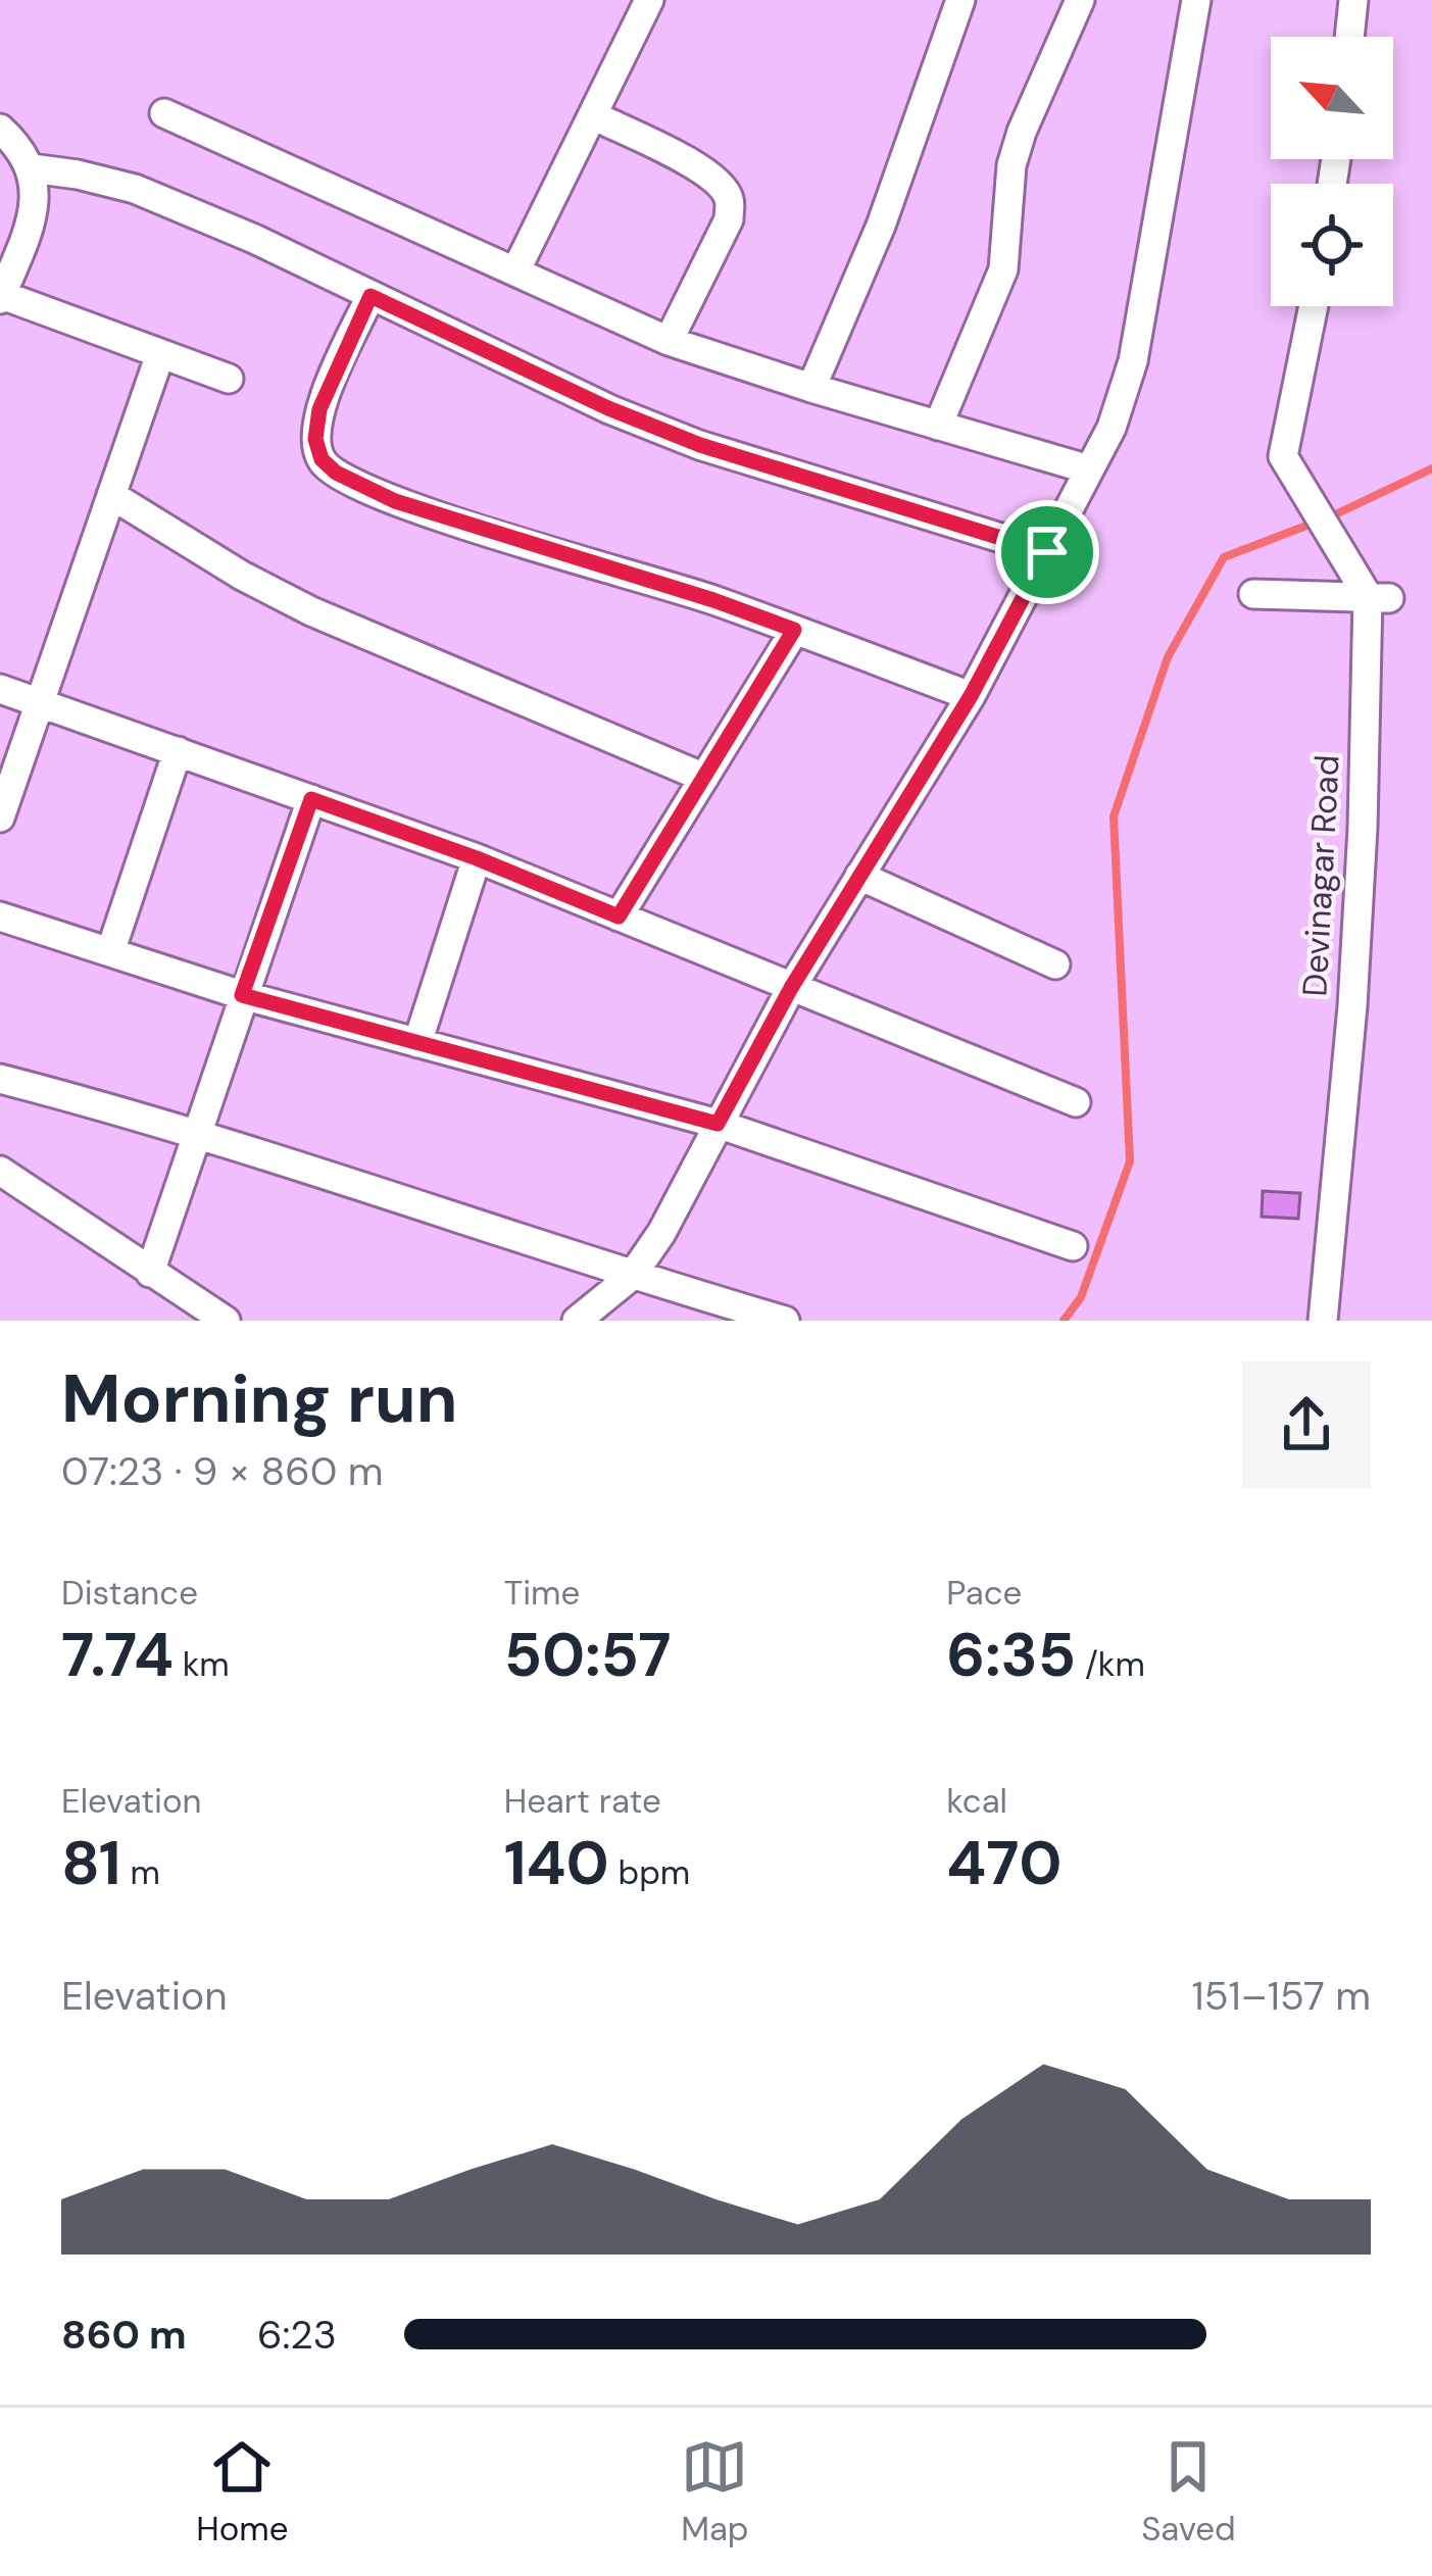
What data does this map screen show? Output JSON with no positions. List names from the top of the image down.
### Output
{
  "streets": {
    "street": ["Devinagar Road"]
  },
  "north": "top left",
  "page": {
    "heading": ["Morning run", "07:23 · 9 × 860 m"],
    "stats": [
      ["Distance", "7.74 km"],
      ["Time", "50:57"],
      ["Pace", "6:35 /km"],
      ["Elevation", "81 m"],
      ["Heart rate", "140 bpm"],
      ["kcal", "470"]
    ],
    "chart": ["Elevation", "151–157 m"],
    "list": [
      {
        "name": "860 m",
        "note": "6:23"
      }
    ],
    "tabs": ["Home", "Map", "Saved"]
  }
}
